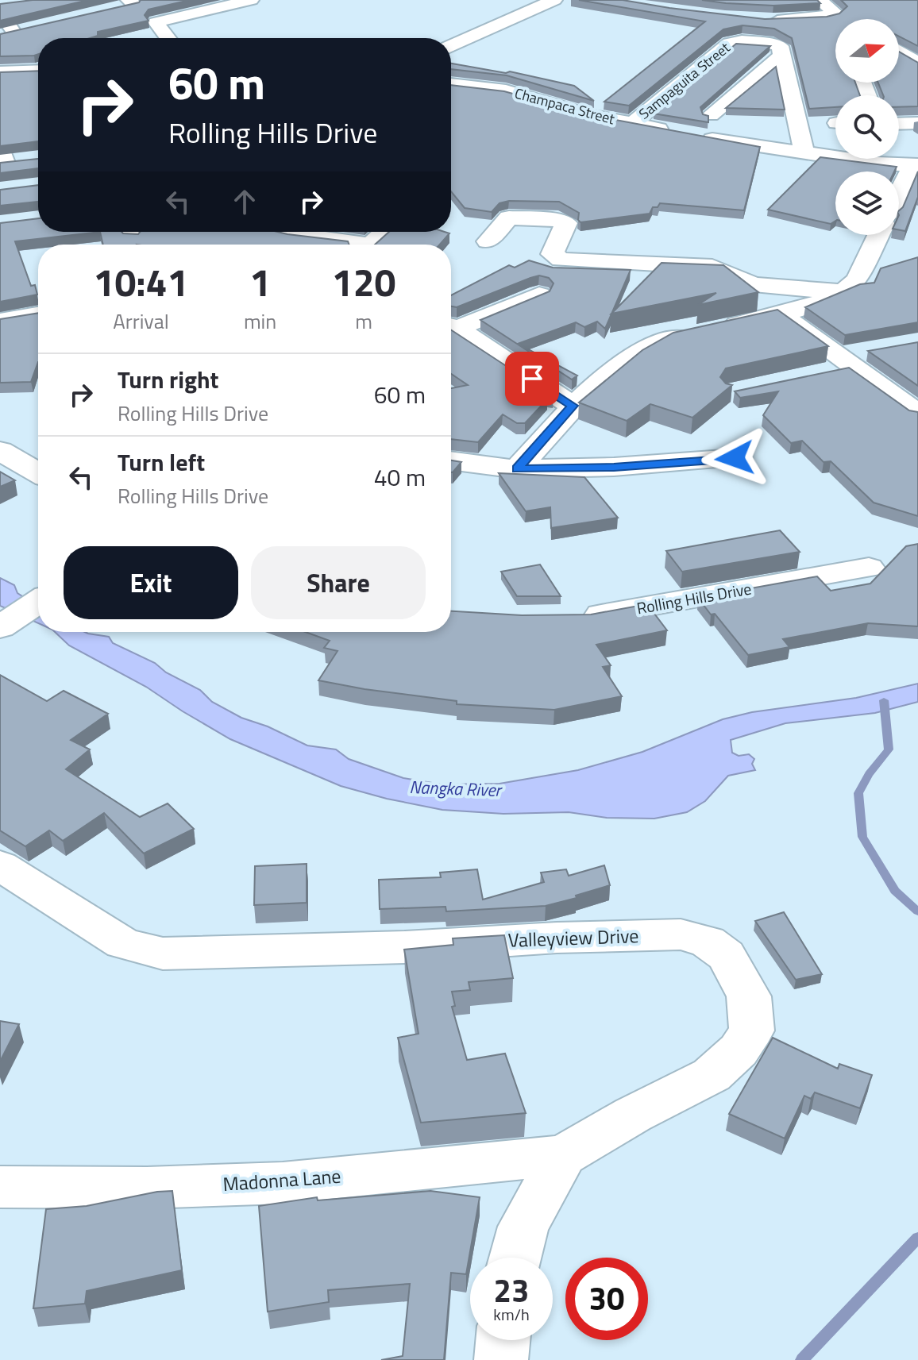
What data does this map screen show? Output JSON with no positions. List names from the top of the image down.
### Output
{
  "streets": {
    "street": [
      "Sampaguita Street",
      "Champaca Street",
      "Rolling Hills Drive",
      "Valleyview Drive",
      "Madonna Lane"
    ]
  },
  "crossings": [
    ["Sampaguita Street", "Champaca Street"],
    ["Valleyview Drive", "Madonna Lane"]
  ],
  "water": ["Nangka River"],
  "north": "right",
  "page": {
    "turn": ["60 m", "Rolling Hills Drive"],
    "eta": [
      "10:41",
      "Arrival",
      "1",
      "min",
      "120",
      "m"
    ],
    "list": [
      {
        "name": "Turn right",
        "note": "Rolling Hills Drive",
        "value": "60 m"
      },
      {
        "name": "Turn left",
        "note": "Rolling Hills Drive",
        "value": "40 m"
      }
    ],
    "buttons": ["Exit", "Share"],
    "speed": "23 km/h",
    "limit": "30"
  }
}
